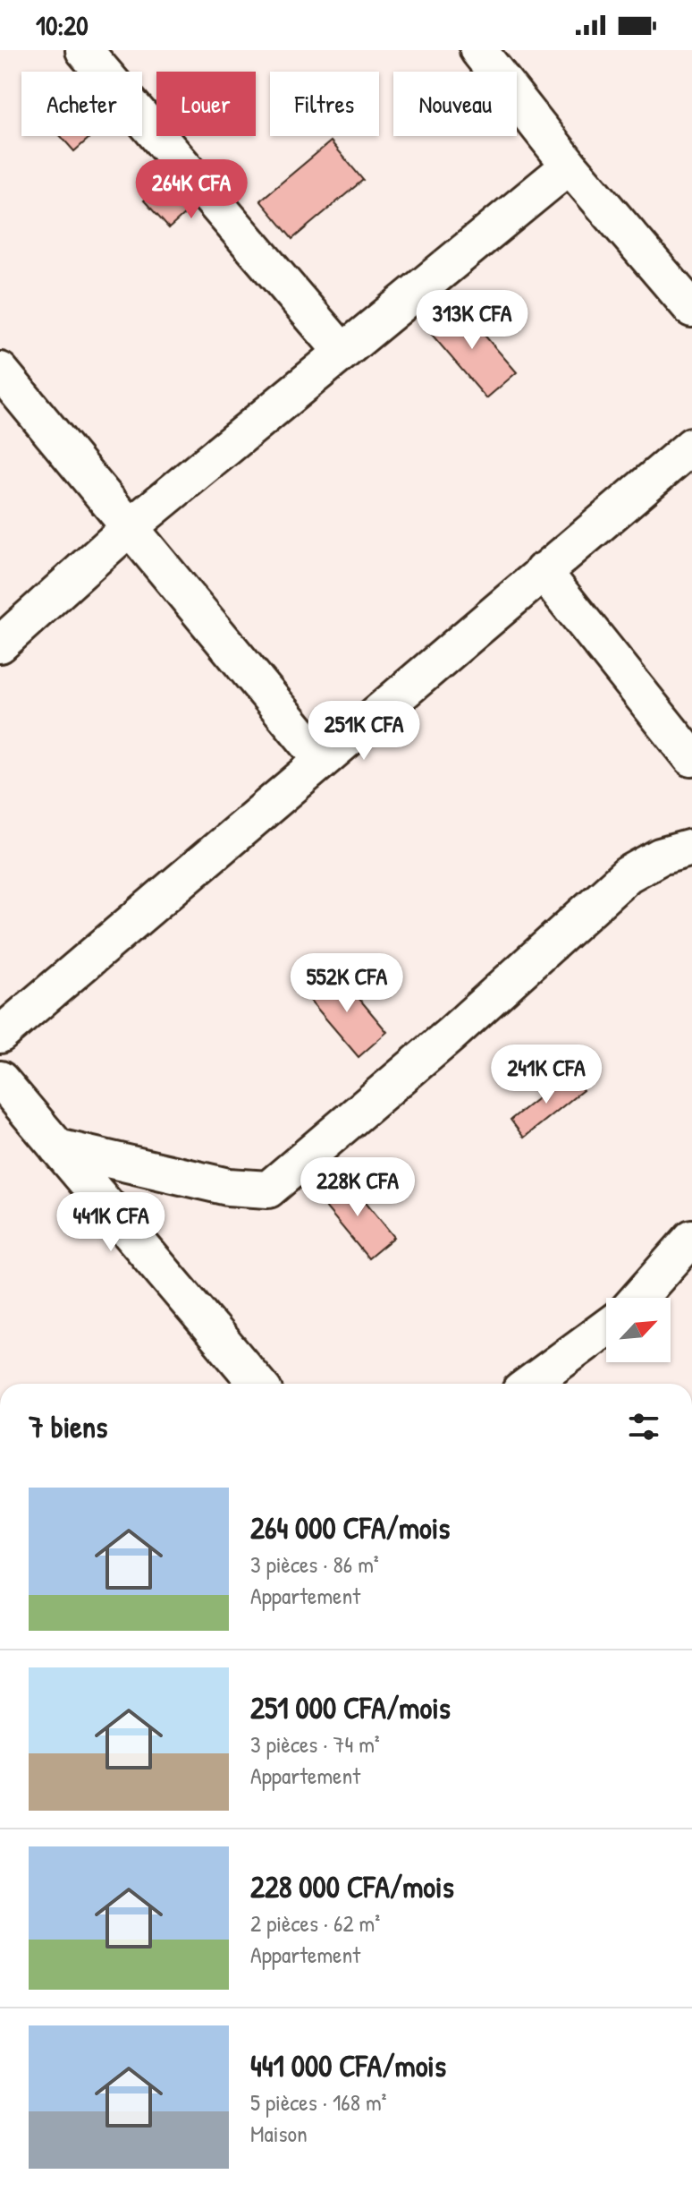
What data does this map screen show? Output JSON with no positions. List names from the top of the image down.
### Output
{
  "north": "top right",
  "page": {
    "status": "10:20",
    "chip": [
      "Acheter",
      "Louer",
      "Filtres",
      "Nouveau"
    ],
    "price": [
      "264K CFA",
      "313K CFA",
      "251K CFA",
      "552K CFA",
      "241K CFA",
      "228K CFA",
      "441K CFA"
    ],
    "heading": "7 biens",
    "list": [
      {
        "name": "264 000 CFA/mois",
        "note": "3 pièces · 86 m² · Appartement"
      },
      {
        "name": "251 000 CFA/mois",
        "note": "3 pièces · 74 m² · Appartement"
      },
      {
        "name": "228 000 CFA/mois",
        "note": "2 pièces · 62 m² · Appartement"
      },
      {
        "name": "441 000 CFA/mois",
        "note": "5 pièces · 168 m² · Maison"
      }
    ]
  }
}
